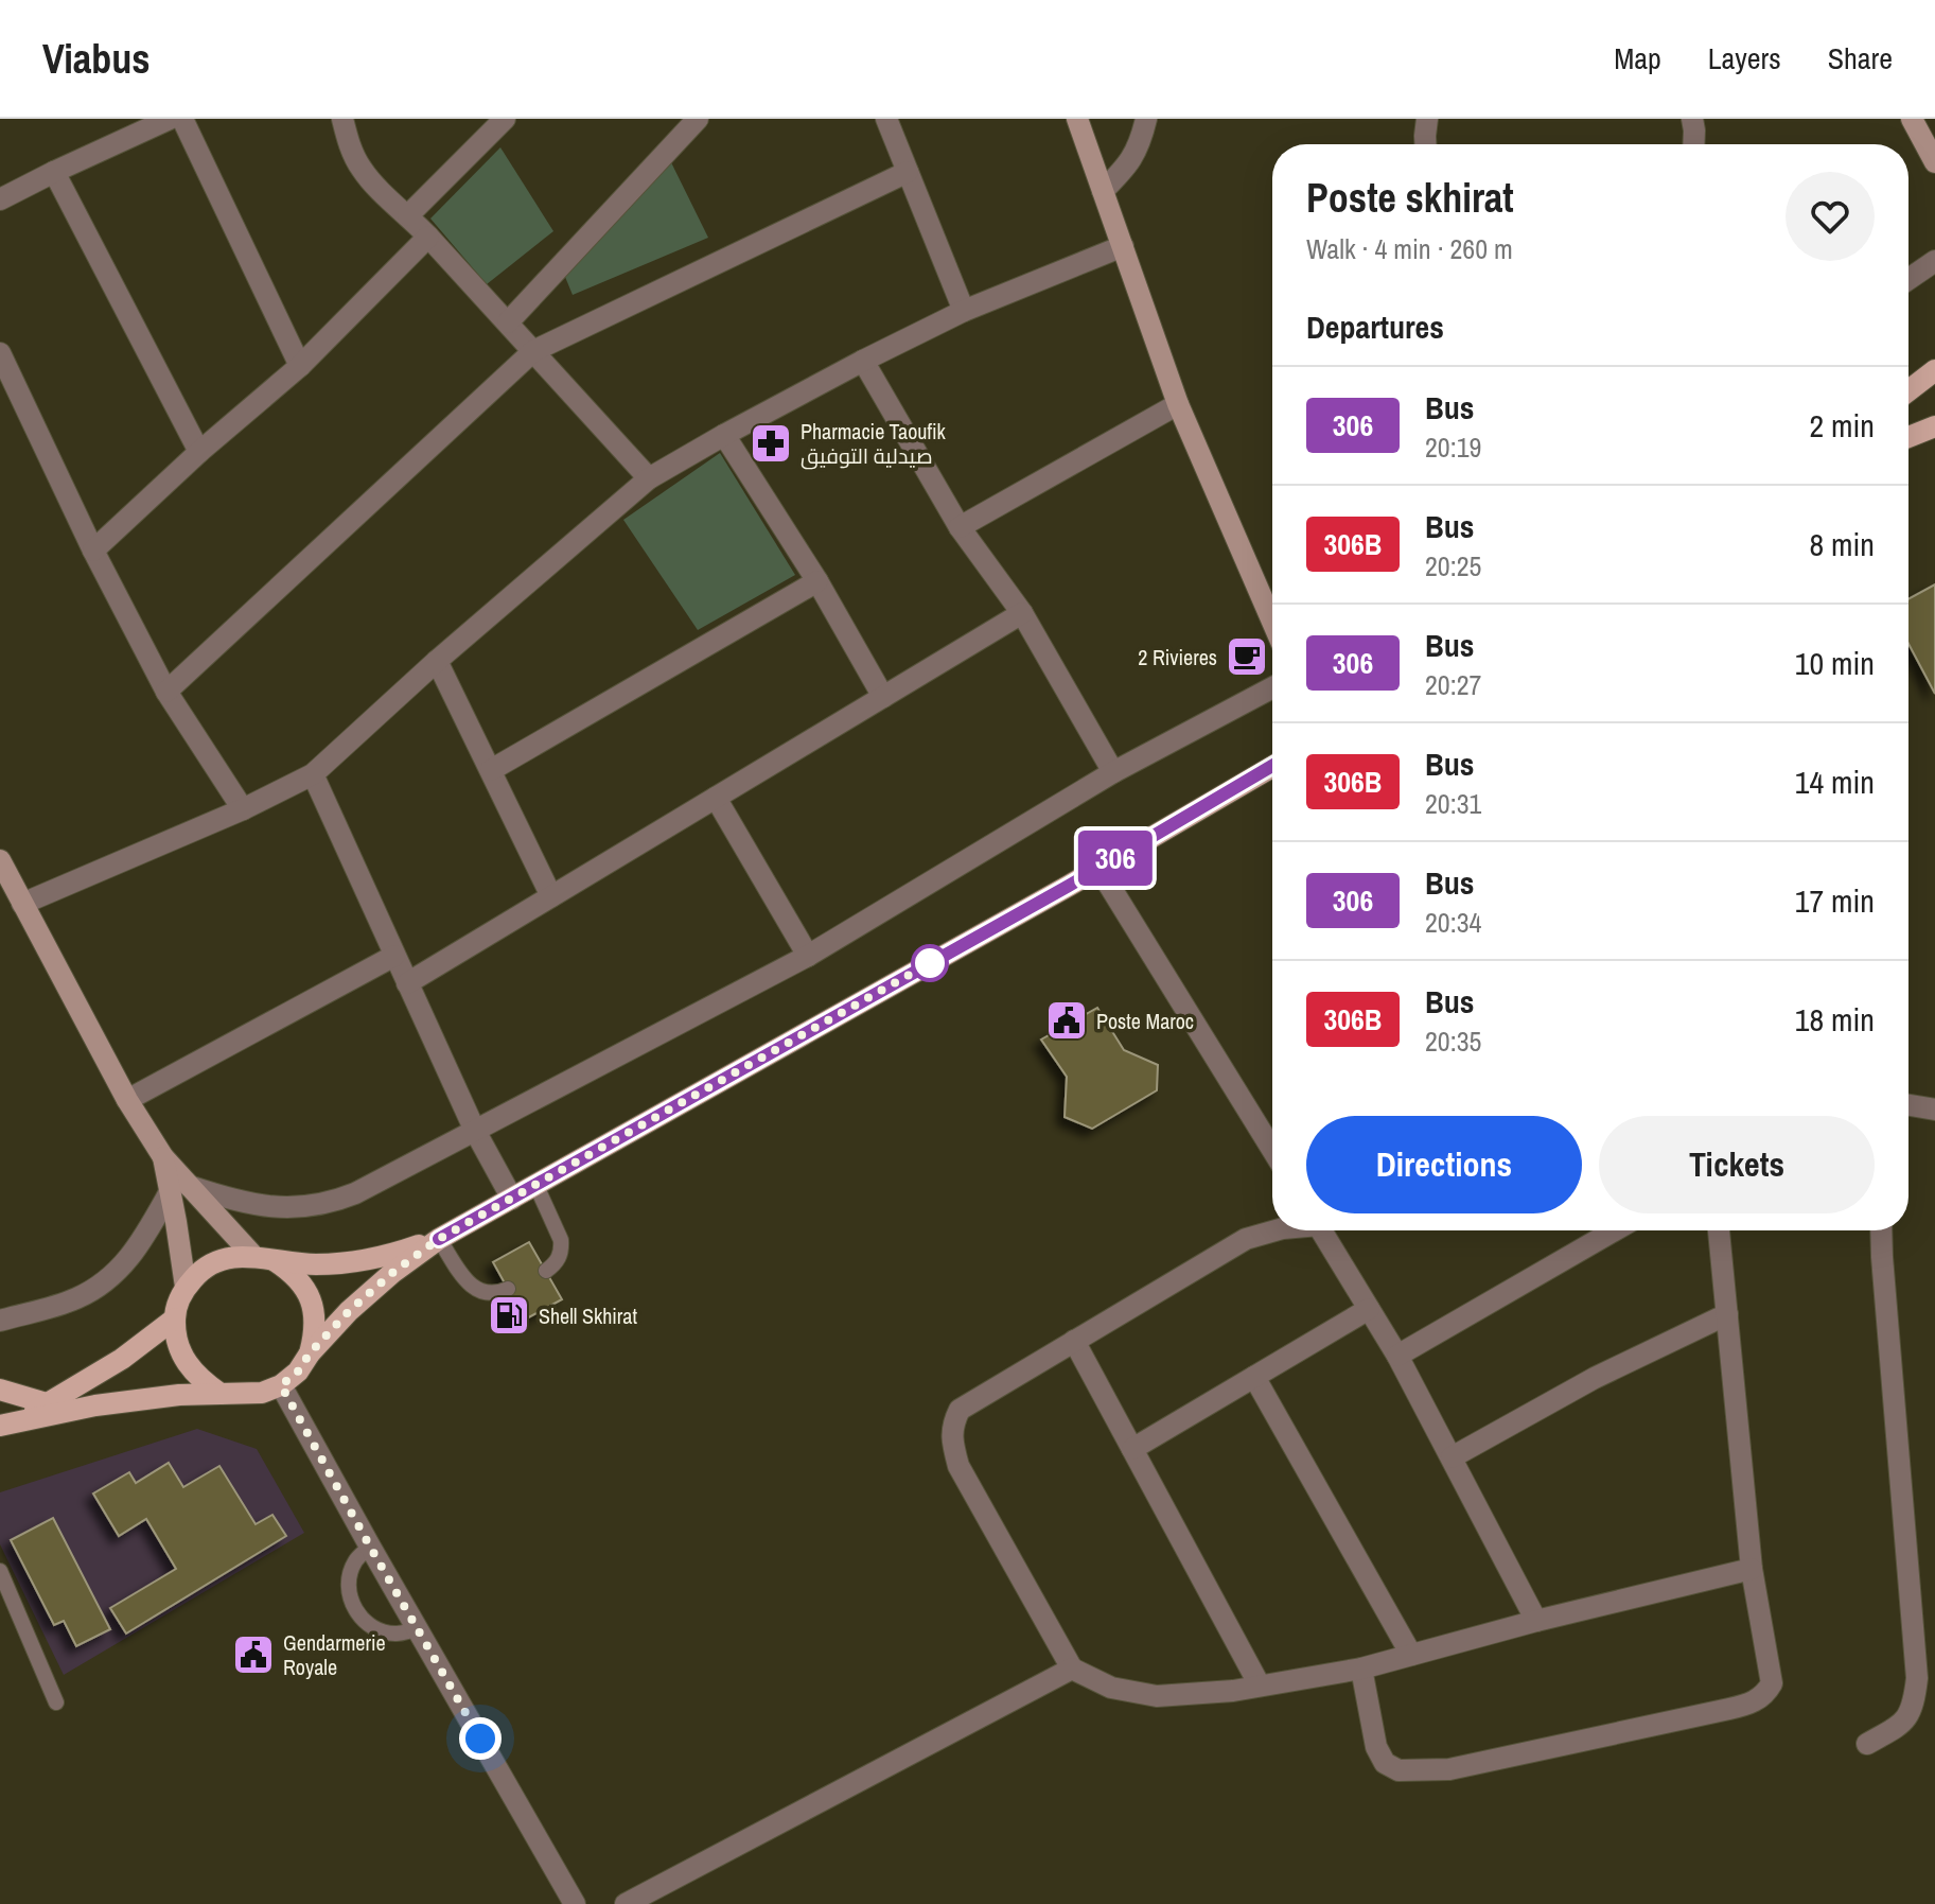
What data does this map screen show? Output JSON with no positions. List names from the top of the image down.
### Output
{
  "places": {
    "pharmacy": ["Pharmacie Taoufik صيدلية التوفيق"],
    "cafe": ["2 Rivieres"],
    "public building": ["Poste Maroc", "Gendarmerie Royale"],
    "fuel station": ["Shell Skhirat"]
  },
  "lines": ["bus line 306"],
  "page": {
    "header": "Viabus",
    "nav": ["Map", "Layers", "Share"],
    "on_map": "306",
    "heading": [
      ["Poste skhirat", "Walk · 4 min · 260 m"],
      "Departures"
    ],
    "list": [
      {
        "mark": "306",
        "name": "Bus",
        "note": "20:19",
        "value": "2 min"
      },
      {
        "mark": "306B",
        "name": "Bus",
        "note": "20:25",
        "value": "8 min"
      },
      {
        "mark": "306",
        "name": "Bus",
        "note": "20:27",
        "value": "10 min"
      },
      {
        "mark": "306B",
        "name": "Bus",
        "note": "20:31",
        "value": "14 min"
      },
      {
        "mark": "306",
        "name": "Bus",
        "note": "20:34",
        "value": "17 min"
      },
      {
        "mark": "306B",
        "name": "Bus",
        "note": "20:35",
        "value": "18 min"
      }
    ],
    "buttons": ["Directions", "Tickets"]
  }
}
